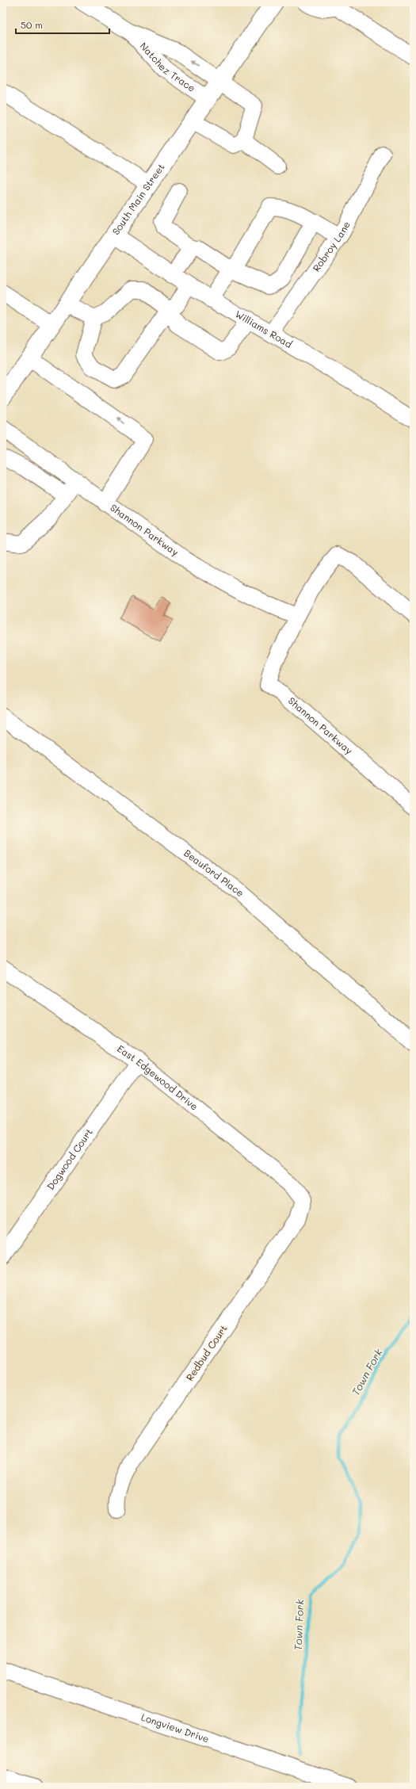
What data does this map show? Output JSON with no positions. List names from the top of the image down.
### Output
{
  "streets": {
    "main road": ["South Main Street"],
    "street": [
      "Natchez Trace",
      "Robroy Lane",
      "Williams Road",
      "Shannon Parkway",
      "Beauford Place",
      "East Edgewood Drive",
      "Dogwood Court",
      "Redbud Court",
      "Longview Drive"
    ]
  },
  "crossings": [
    ["Natchez Trace", "South Main Street"],
    ["South Main Street", "Williams Road"],
    ["Robroy Lane", "Williams Road"],
    ["East Edgewood Drive", "Dogwood Court"],
    ["East Edgewood Drive", "Redbud Court"]
  ],
  "water": ["Town Fork"],
  "scale_bar": "50 m"
}
